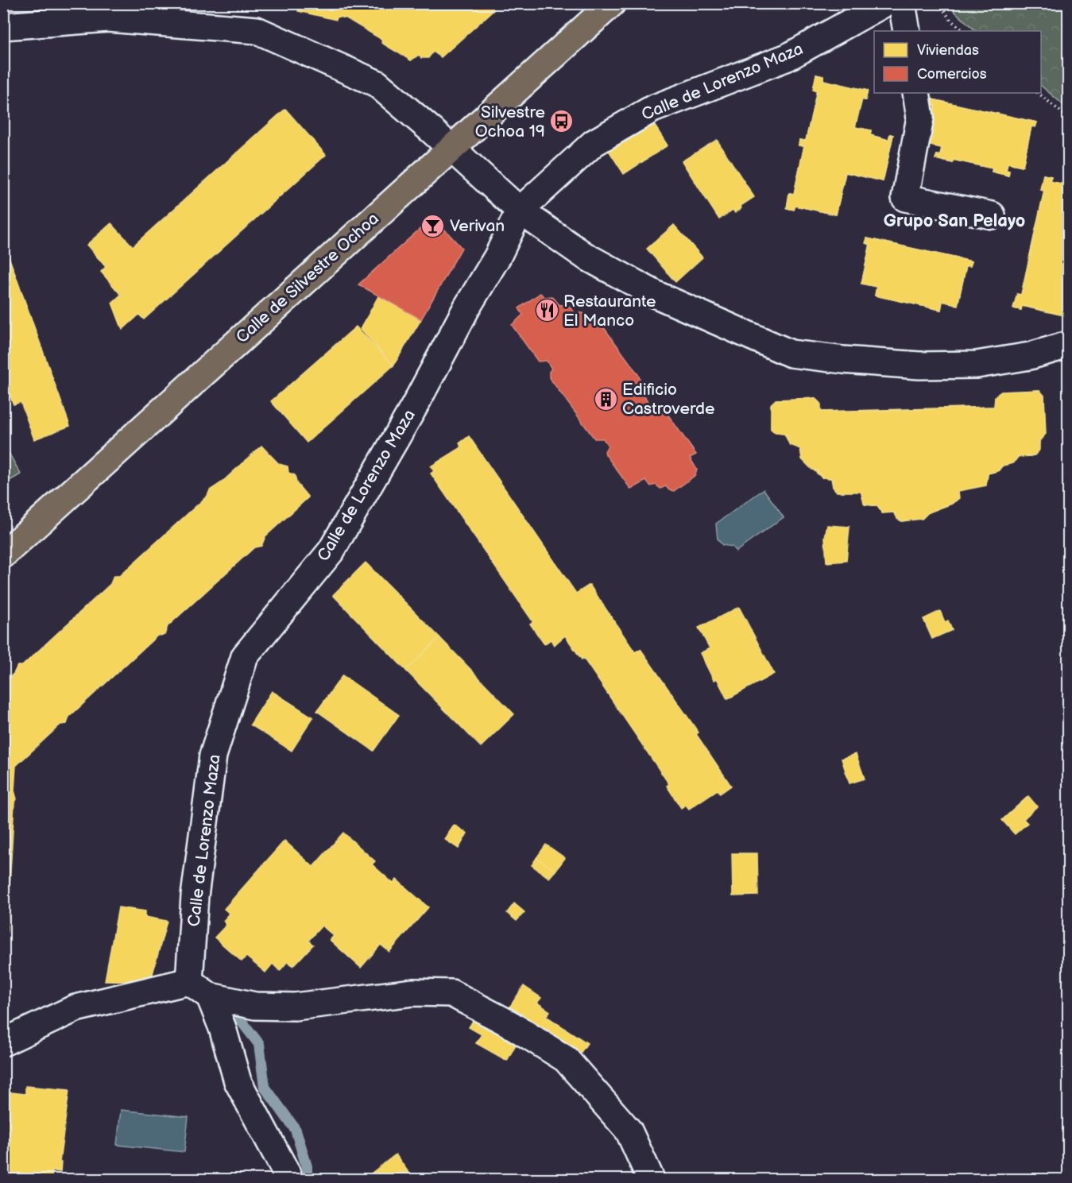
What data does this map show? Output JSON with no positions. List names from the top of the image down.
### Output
{
  "streets": {
    "highway": ["Calle de Silvestre Ochoa"],
    "street": ["Calle de Lorenzo Maza"]
  },
  "districts": ["Grupo San Pelayo"],
  "places": {
    "bus stop": ["Silvestre Ochoa 19"],
    "bar": ["Verivan"],
    "restaurant": ["Restaurante El Manco"],
    "building": ["Edificio Castroverde"]
  },
  "legend": ["Viviendas", "Comercios"]
}
